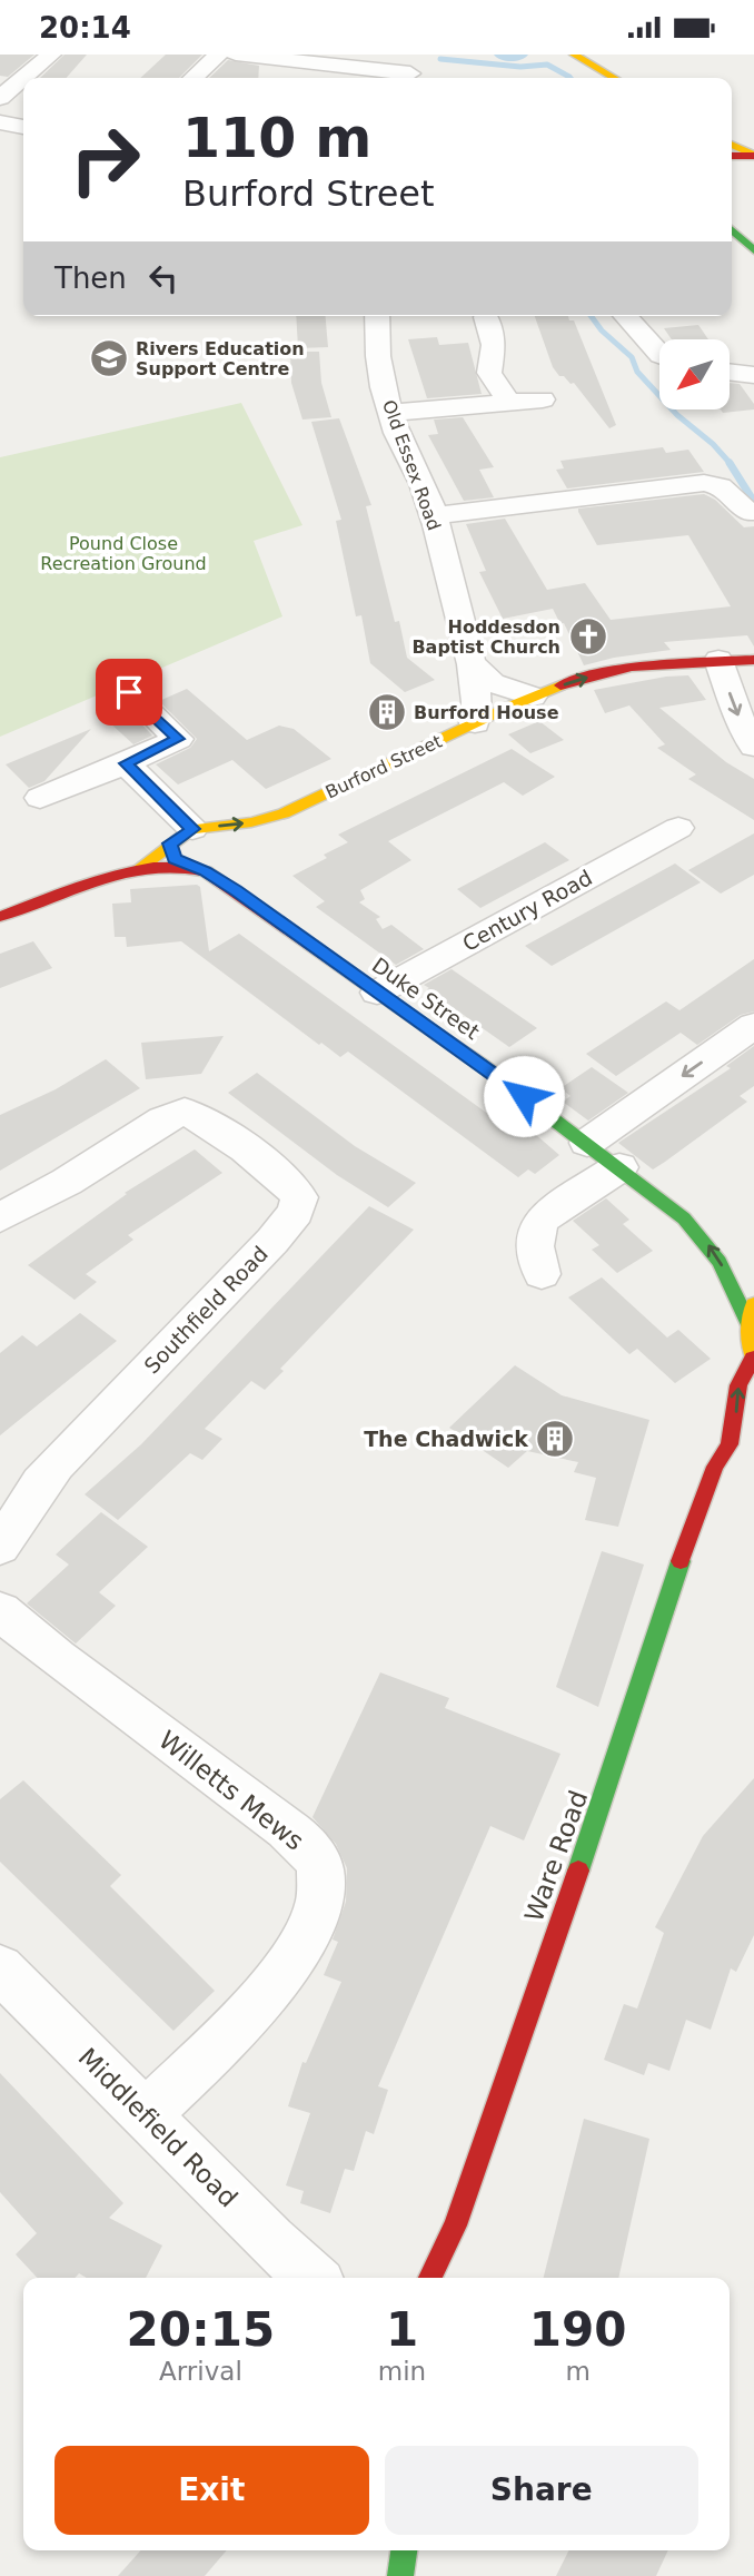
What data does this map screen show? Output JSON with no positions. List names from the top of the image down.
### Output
{
  "streets": {
    "street": [
      "Old Essex Road",
      "Burford Street",
      "Century Road",
      "Duke Street",
      "Southfield Road",
      "Willetts Mews",
      "Ware Road",
      "Middlefield Road"
    ]
  },
  "crossings": [
    ["Old Essex Road", "Burford Street"],
    ["Century Road", "Duke Street"],
    ["Willetts Mews", "Middlefield Road"]
  ],
  "one_way": ["Burford Street"],
  "parks": ["Pound Close Recreation Ground"],
  "places": {
    "school or university": ["Rivers Education Support Centre"],
    "church": ["Hoddesdon Baptist Church"],
    "building": ["Burford House", "The Chadwick"]
  },
  "north": "bottom left",
  "page": {
    "status": "20:14",
    "turn": ["110 m", "Burford Street"],
    "then": "Then",
    "eta": [
      "20:15",
      "Arrival",
      "1",
      "min",
      "190",
      "m"
    ],
    "buttons": ["Exit", "Share"]
  }
}
